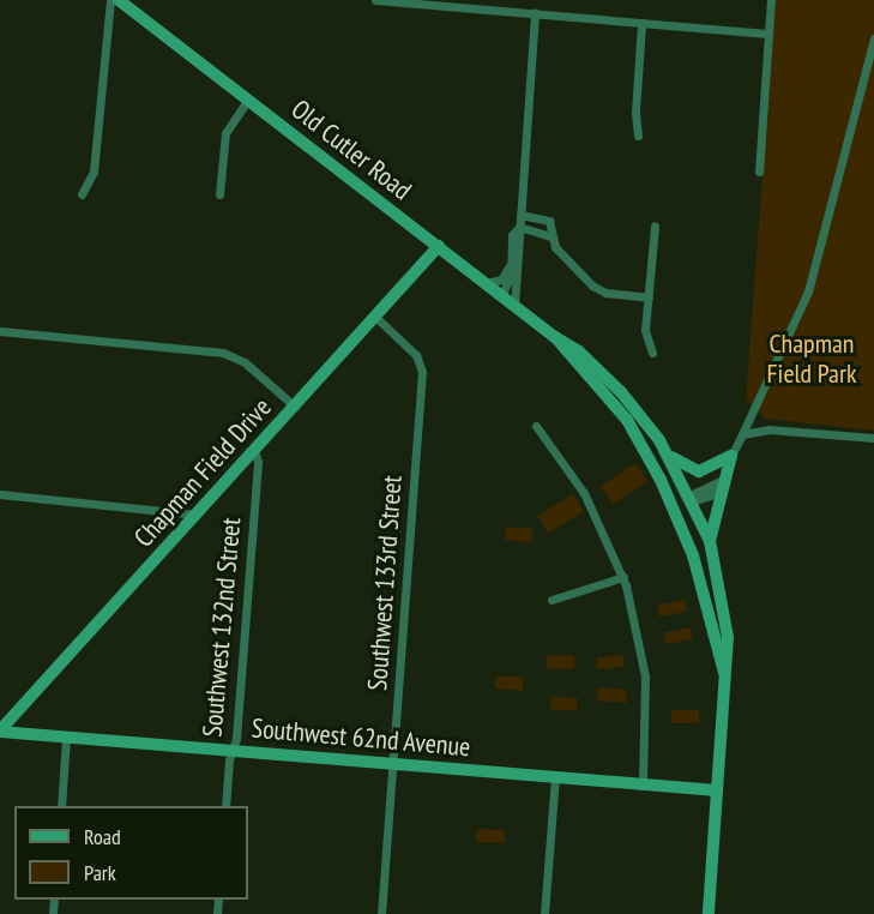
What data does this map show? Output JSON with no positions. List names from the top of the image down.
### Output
{
  "streets": {
    "main road": ["Old Cutler Road", "Chapman Field Drive", "Southwest 62nd Avenue"],
    "street": ["Southwest 133rd Street", "Southwest 132nd Street"]
  },
  "crossings": [
    ["Old Cutler Road", "Chapman Field Drive"],
    ["Chapman Field Drive", "Southwest 133rd Street"],
    ["Chapman Field Drive", "Southwest 132nd Street"],
    ["Chapman Field Drive", "Southwest 62nd Avenue"],
    ["Southwest 133rd Street", "Southwest 62nd Avenue"],
    ["Southwest 132nd Street", "Southwest 62nd Avenue"]
  ],
  "parks": ["Chapman Field Park"],
  "legend": ["Road", "Park"]
}
